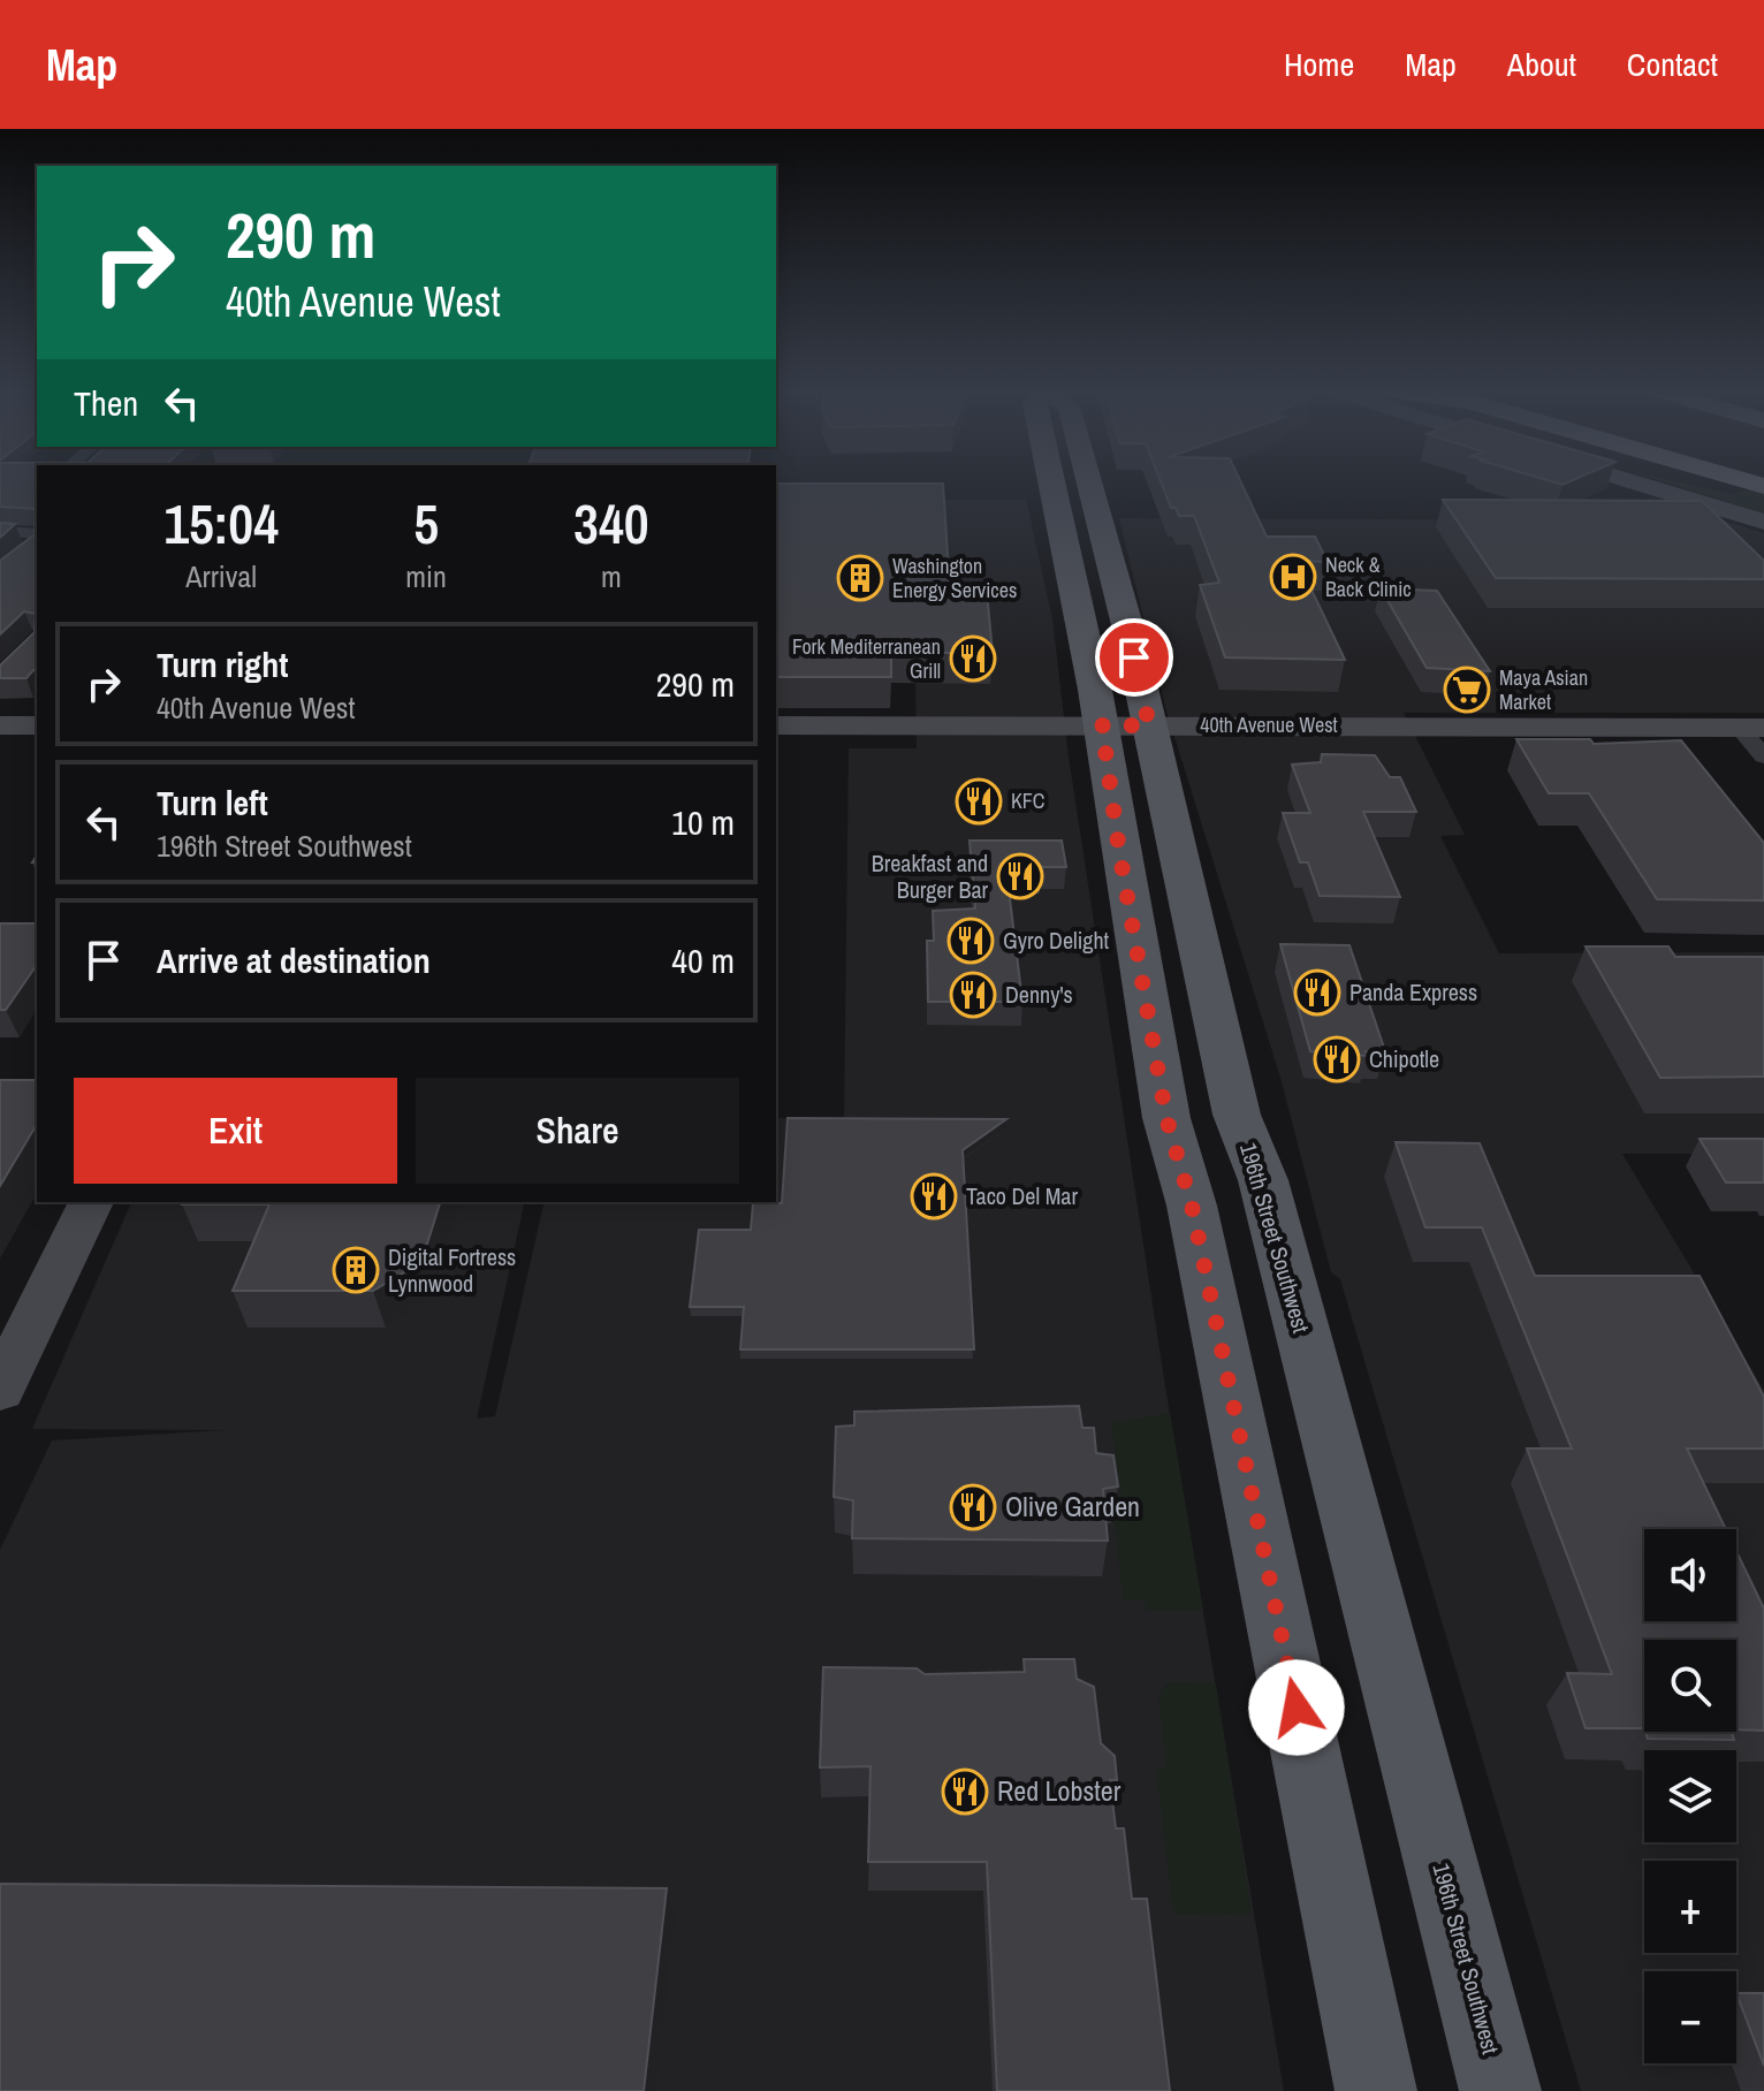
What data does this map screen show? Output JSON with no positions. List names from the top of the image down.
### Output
{
  "streets": {
    "main road": ["196th Street Southwest"],
    "street": ["40th Avenue West"]
  },
  "crossings": [
    ["40th Avenue West", "196th Street Southwest"]
  ],
  "places": {
    "hospital": ["Neck & Back Clinic"],
    "building": ["Washington Energy Services", "Digital Fortress Lynnwood"],
    "restaurant": [
      "Fork Mediterranean Grill",
      "KFC",
      "Breakfast and Burger Bar",
      "Gyro Delight",
      "Panda Express",
      "Denny's",
      "Chipotle",
      "Taco Del Mar",
      "Olive Garden",
      "Red Lobster"
    ],
    "supermarket": ["Maya Asian Market"]
  },
  "page": {
    "header": "Map",
    "nav": [
      "Home",
      "Map",
      "About",
      "Contact"
    ],
    "turn": ["290 m", "40th Avenue West"],
    "then": "Then",
    "eta": [
      "15:04",
      "Arrival",
      "5",
      "min",
      "340",
      "m"
    ],
    "list": [
      {
        "name": "Turn right",
        "note": "40th Avenue West",
        "value": "290 m"
      },
      {
        "name": "Turn left",
        "note": "196th Street Southwest",
        "value": "10 m"
      },
      {
        "name": "Arrive at destination",
        "value": "40 m"
      }
    ],
    "buttons": ["Exit", "Share"],
    "map_buttons": ["+", "−"]
  }
}
